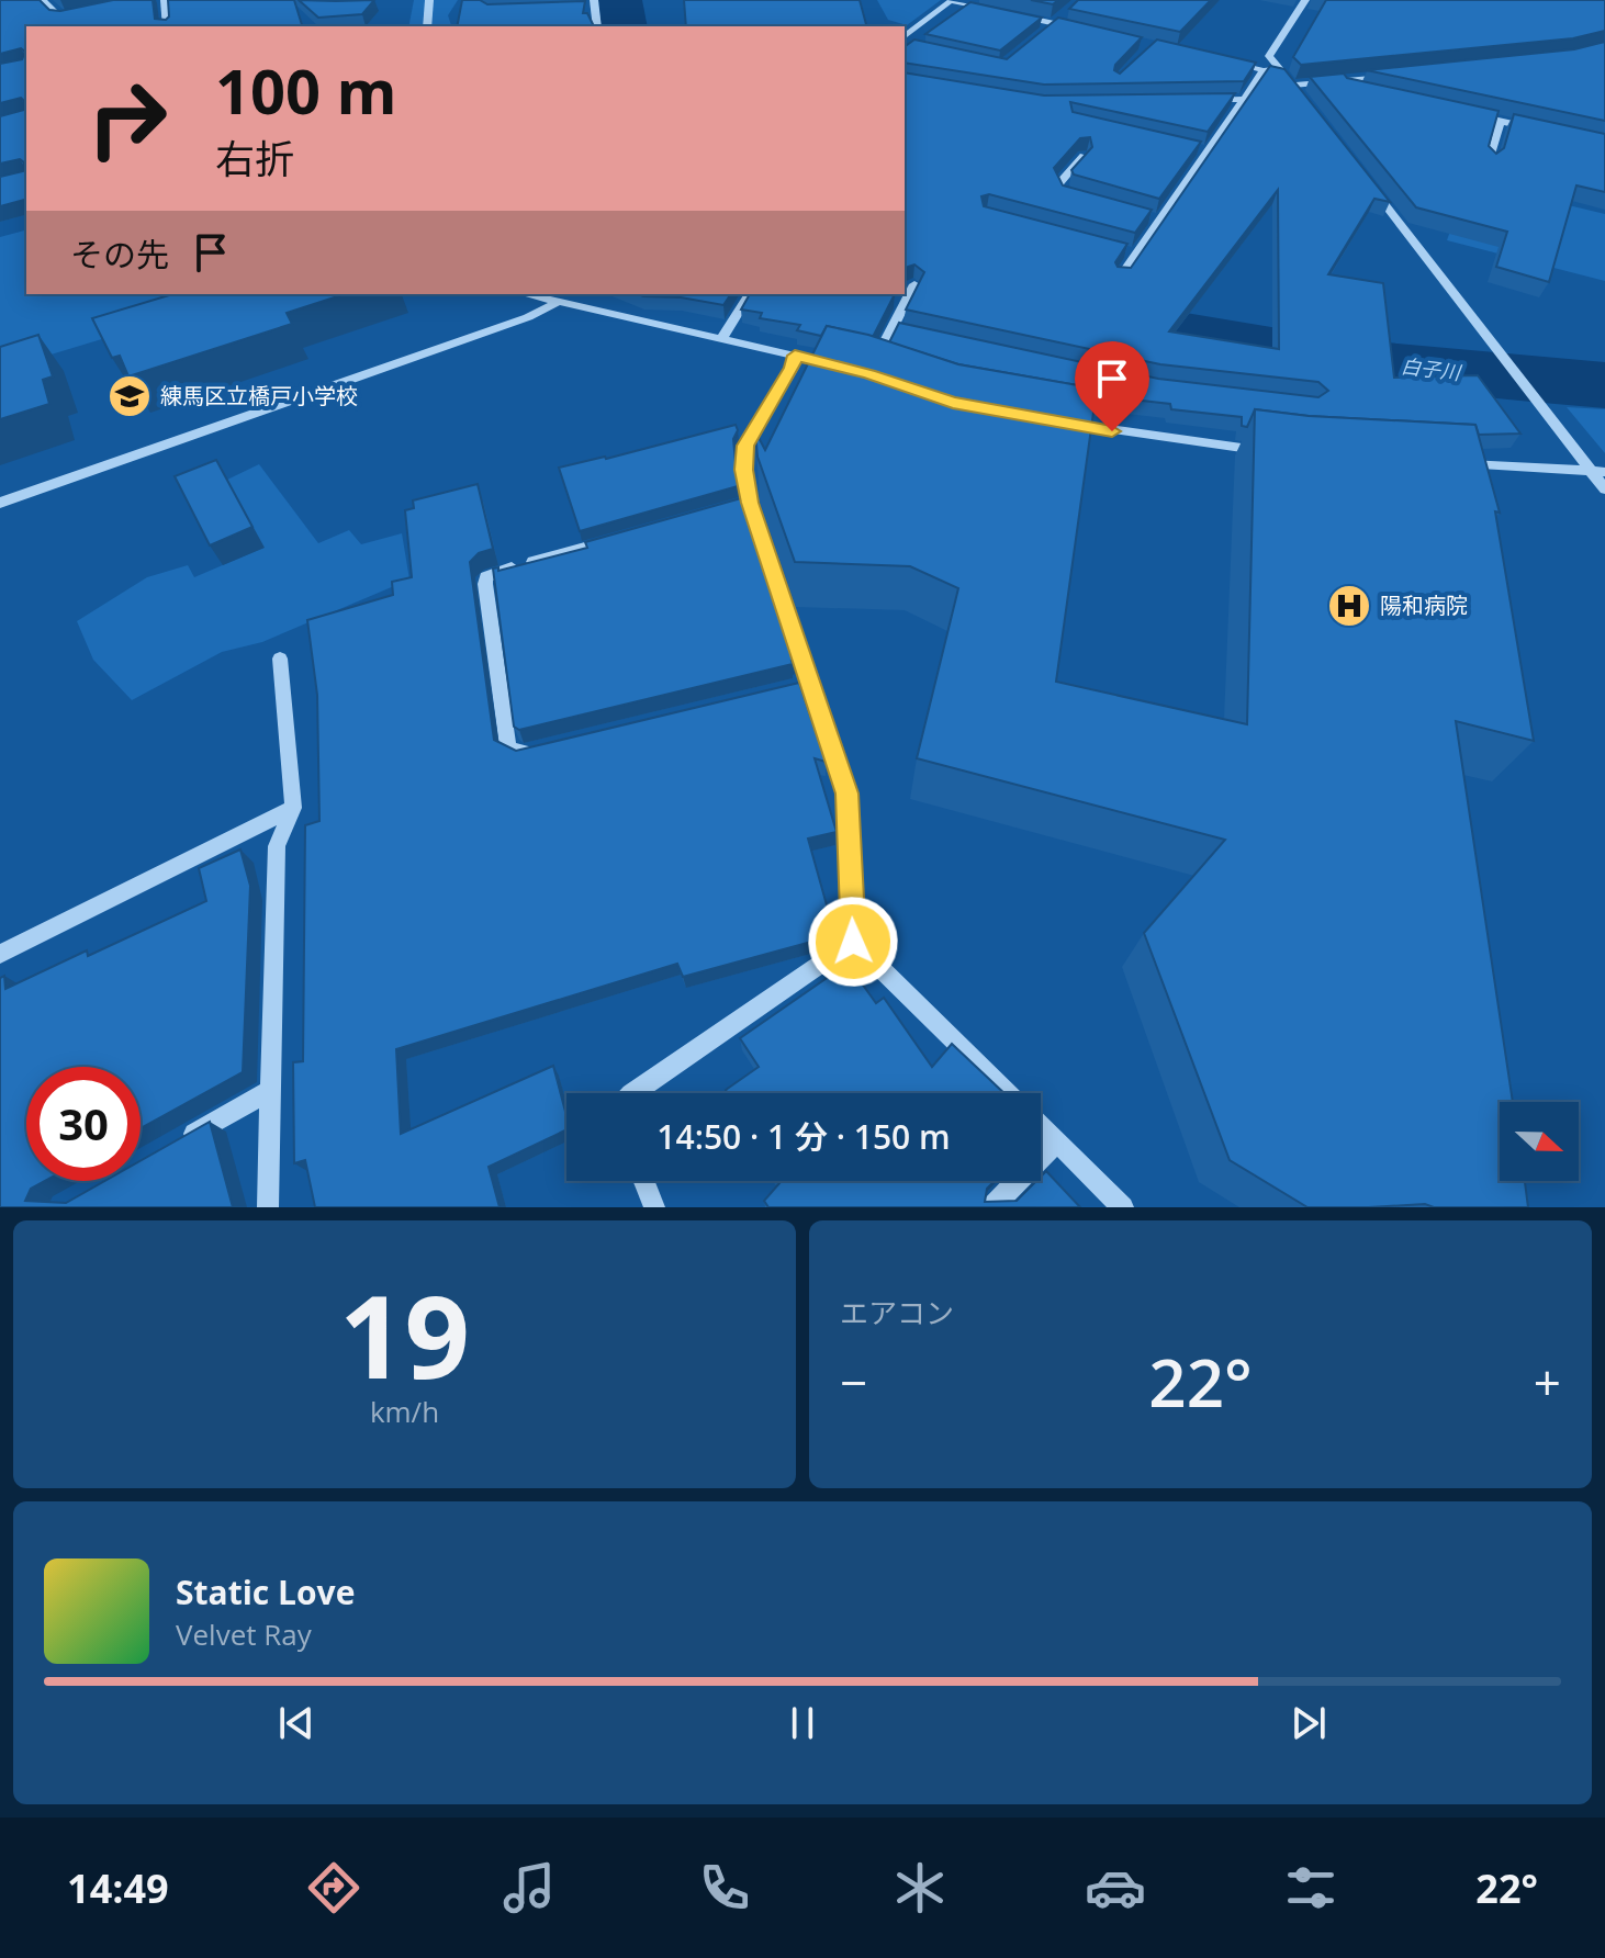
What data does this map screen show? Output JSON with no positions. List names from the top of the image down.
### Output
{
  "water": ["白子川"],
  "places": {
    "school or university": ["練馬区立橋戸小学校"],
    "hospital": ["陽和病院"]
  },
  "north": "right",
  "page": {
    "turn": ["100 m", "右折"],
    "then": "その先",
    "limit": "30",
    "trip": "14:50 · 1 分 · 150 m",
    "tile": [
      ["19", "km/h"],
      "エアコン"
    ],
    "heat": ["−", "22°", "+"],
    "song": ["Static Love", "Velvet Ray"],
    "tabs": ["14:49", "22°"]
  }
}
